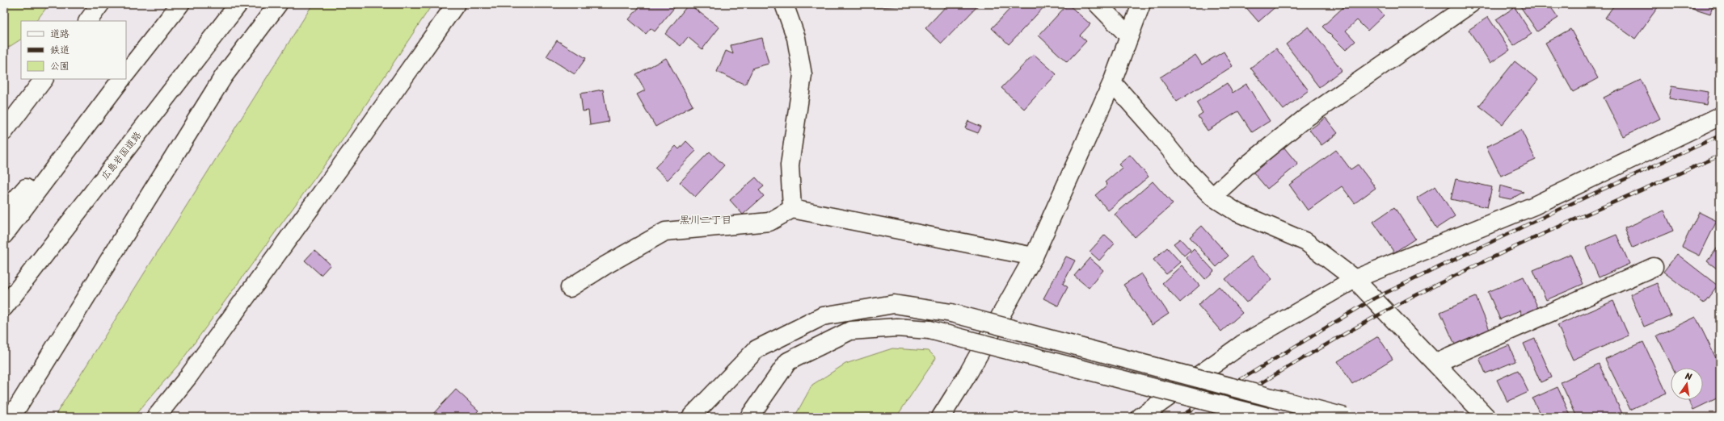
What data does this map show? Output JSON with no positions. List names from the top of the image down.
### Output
{
  "streets": {
    "main road": ["広島岩国道路"]
  },
  "districts": ["黒川二丁目"],
  "legend": ["道路", "鉄道", "公園"],
  "north": "top"
}
